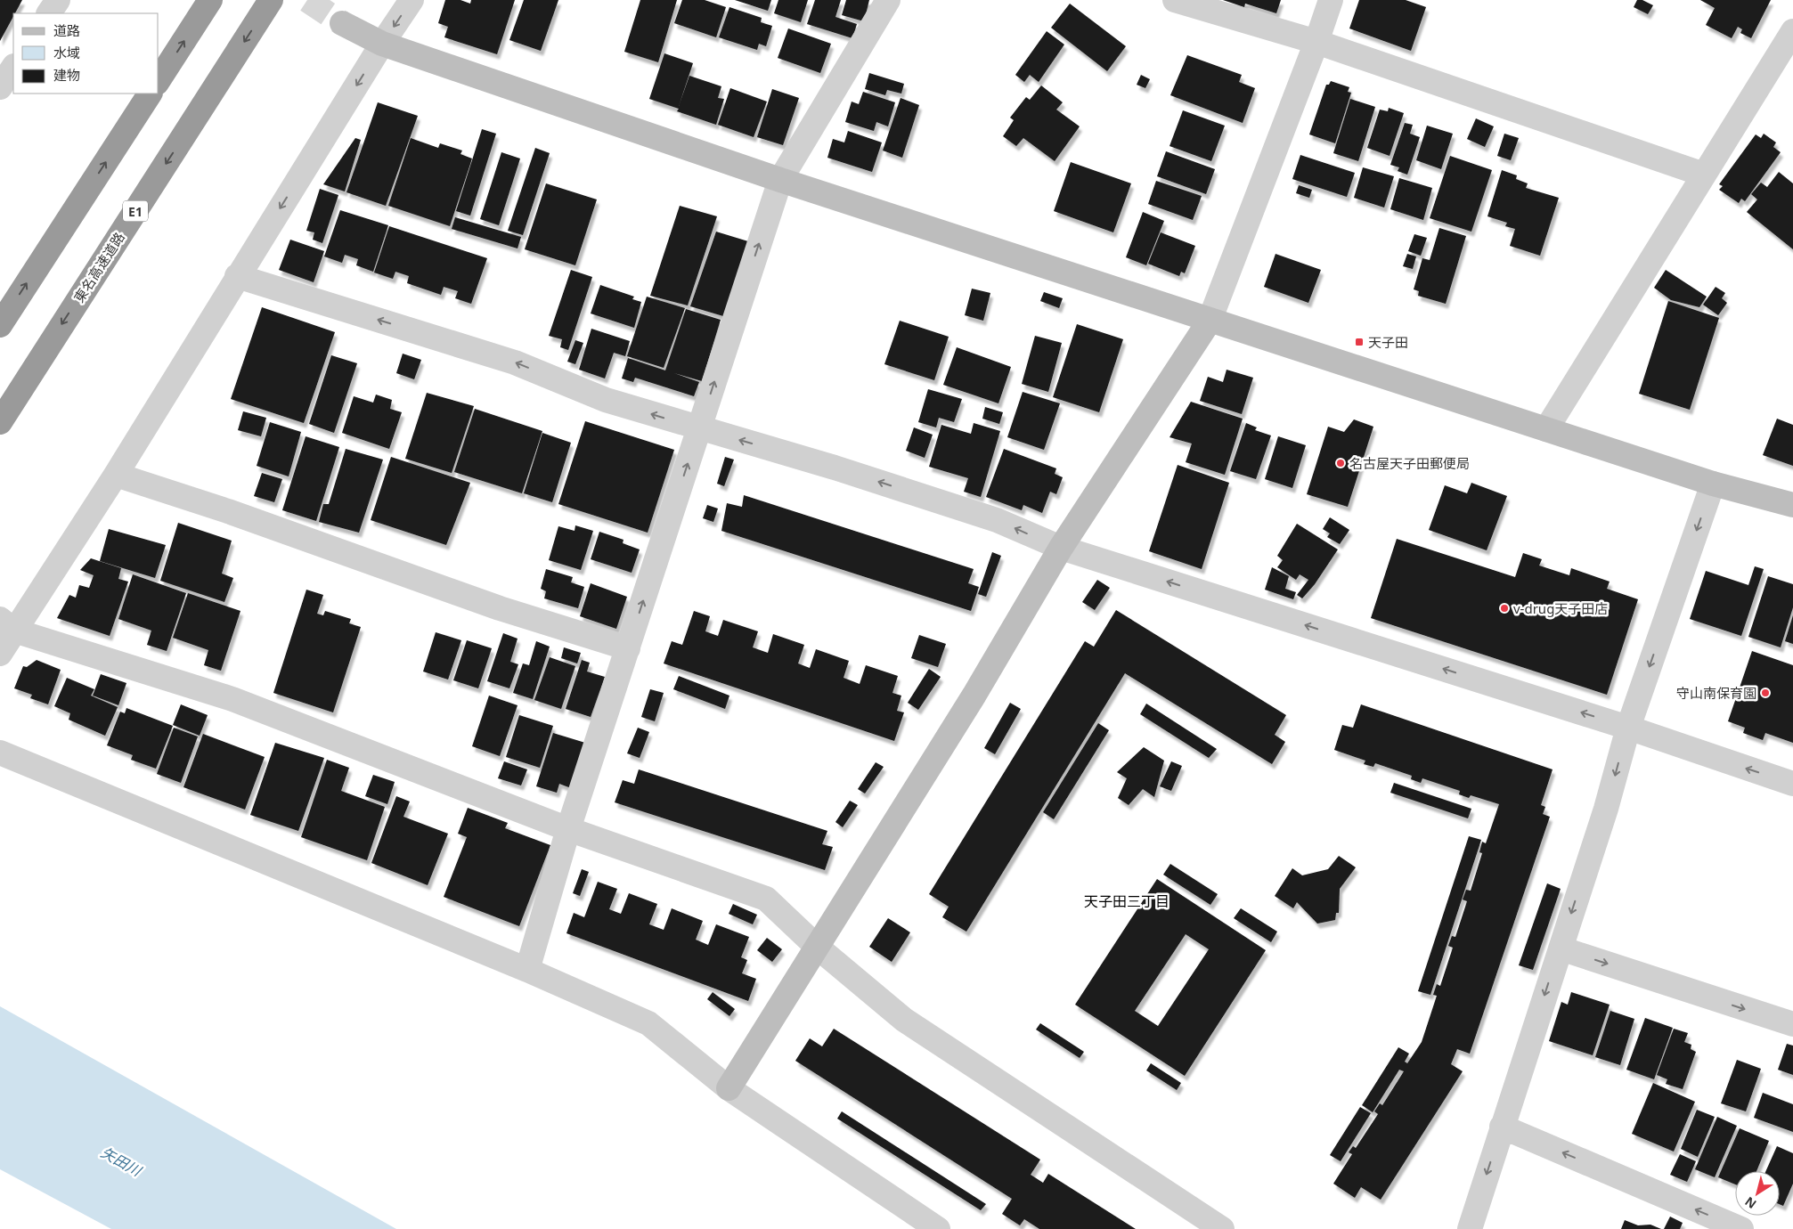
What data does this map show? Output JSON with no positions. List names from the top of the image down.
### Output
{
  "streets": {
    "highway": ["E1", "東名高速道路"]
  },
  "districts": ["天子田三丁目"],
  "water": ["矢田川"],
  "places": {
    "transit": ["天子田"],
    "other": ["名古屋天子田郵便局", "v-drug天子田店", "守山南保育園"]
  },
  "legend": ["道路", "水域", "建物"],
  "north": "bottom left"
}
